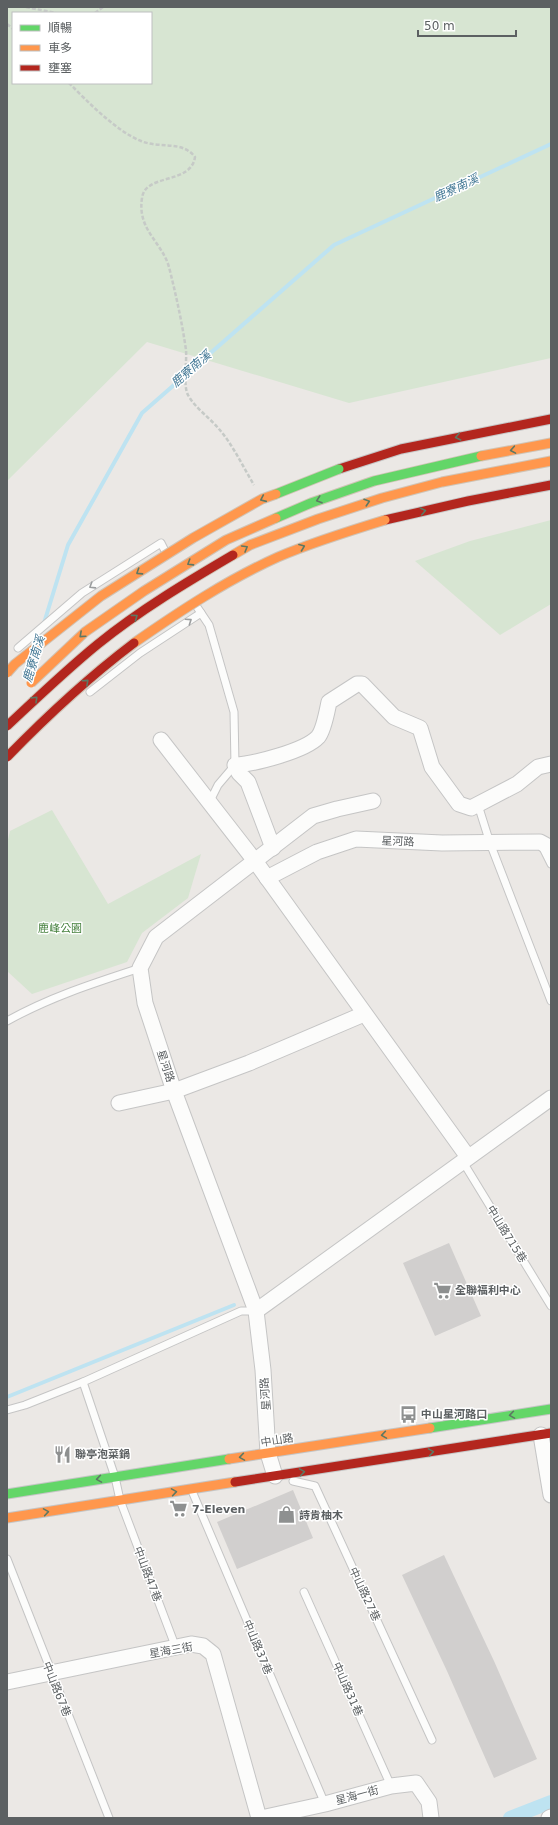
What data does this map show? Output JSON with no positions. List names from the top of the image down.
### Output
{
  "streets": {
    "main road": ["中山路"],
    "street": ["星河路", "星海三街", "星海一街"],
    "lane": [
      "中山路715巷",
      "中山路47巷",
      "中山路27巷",
      "中山路37巷",
      "中山路67巷",
      "中山路31巷"
    ]
  },
  "crossings": [
    ["星河路", "中山路"],
    ["星河路", "中山路27巷"],
    ["中山路", "中山路47巷"],
    ["中山路47巷", "星海三街"],
    ["中山路37巷", "星海一街"],
    ["星海三街", "中山路67巷"],
    ["星海三街", "星海一街"],
    ["中山路31巷", "星海一街"]
  ],
  "water": ["鹿寮南溪"],
  "parks": ["鹿峰公園"],
  "places": {
    "supermarket": ["全聯福利中心", "7-Eleven"],
    "bus stop": ["中山星河路口"],
    "restaurant": ["聯亭泡菜鍋"],
    "shop": ["詩肯柚木"]
  },
  "legend": ["順暢", "車多", "壅塞"],
  "scale_bar": "50 m"
}
